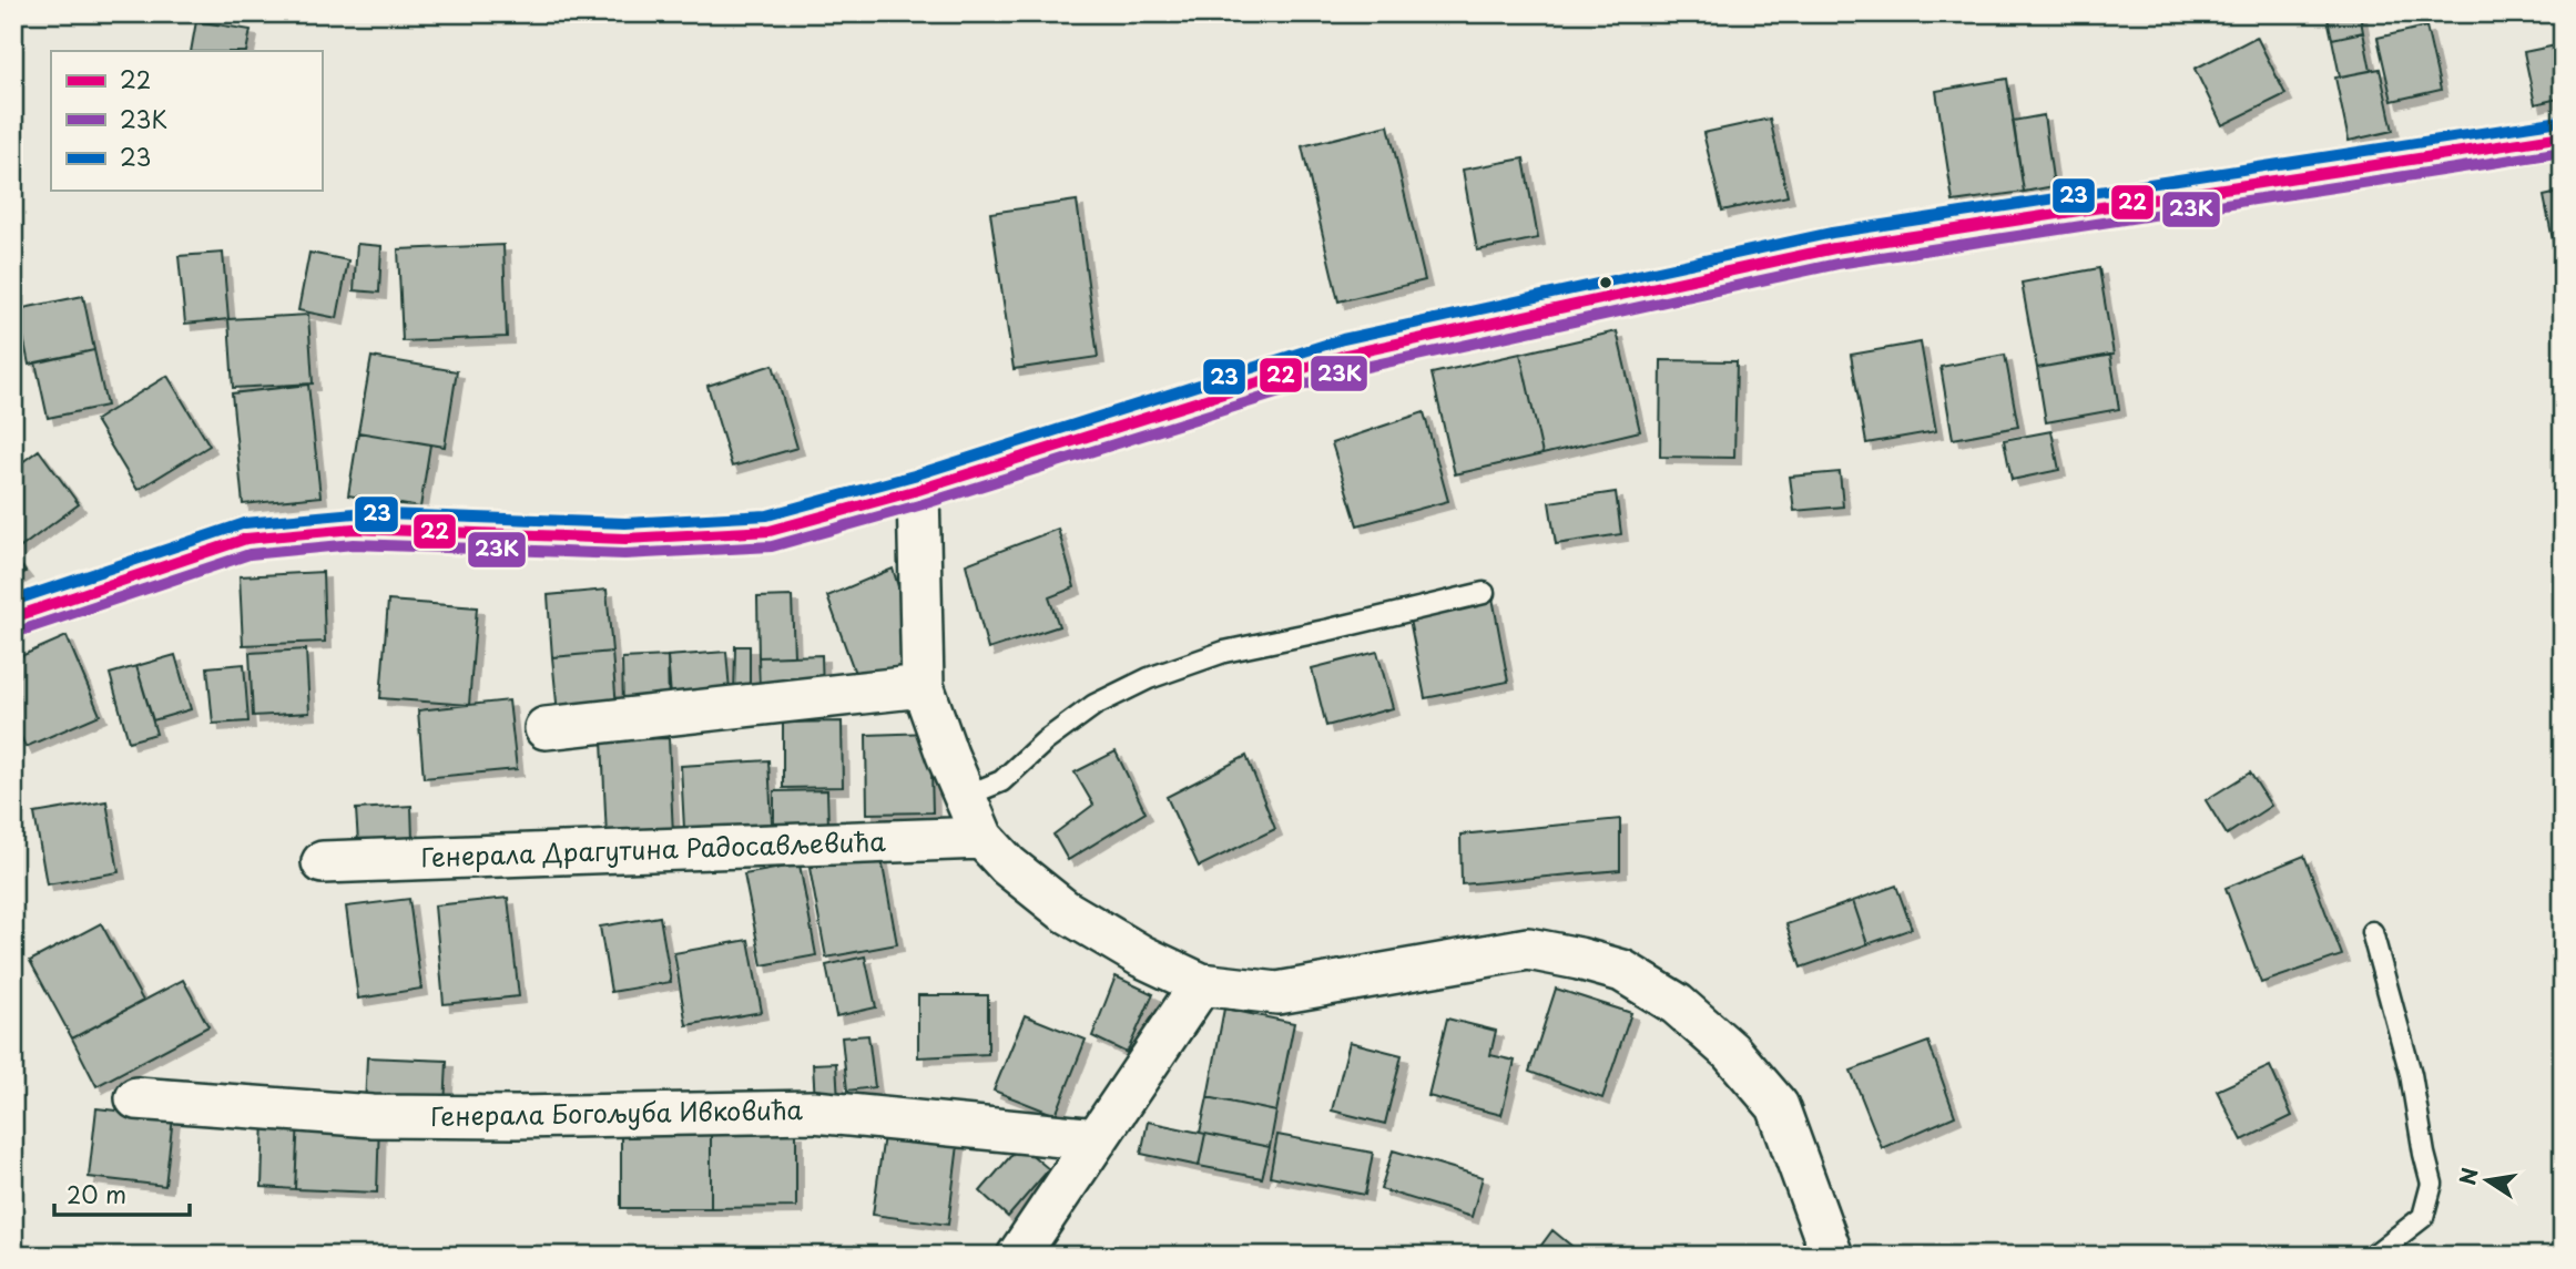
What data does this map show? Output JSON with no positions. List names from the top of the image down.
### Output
{
  "streets": {
    "street": ["Генерала Драгутина Радосављевића", "Генерала Богољуба Ивковића"]
  },
  "lines": ["transit line 23", "transit line 22", "transit line 23К"],
  "legend": ["22", "23К", "23"],
  "scale_bar": "20 m",
  "north": "left"
}
